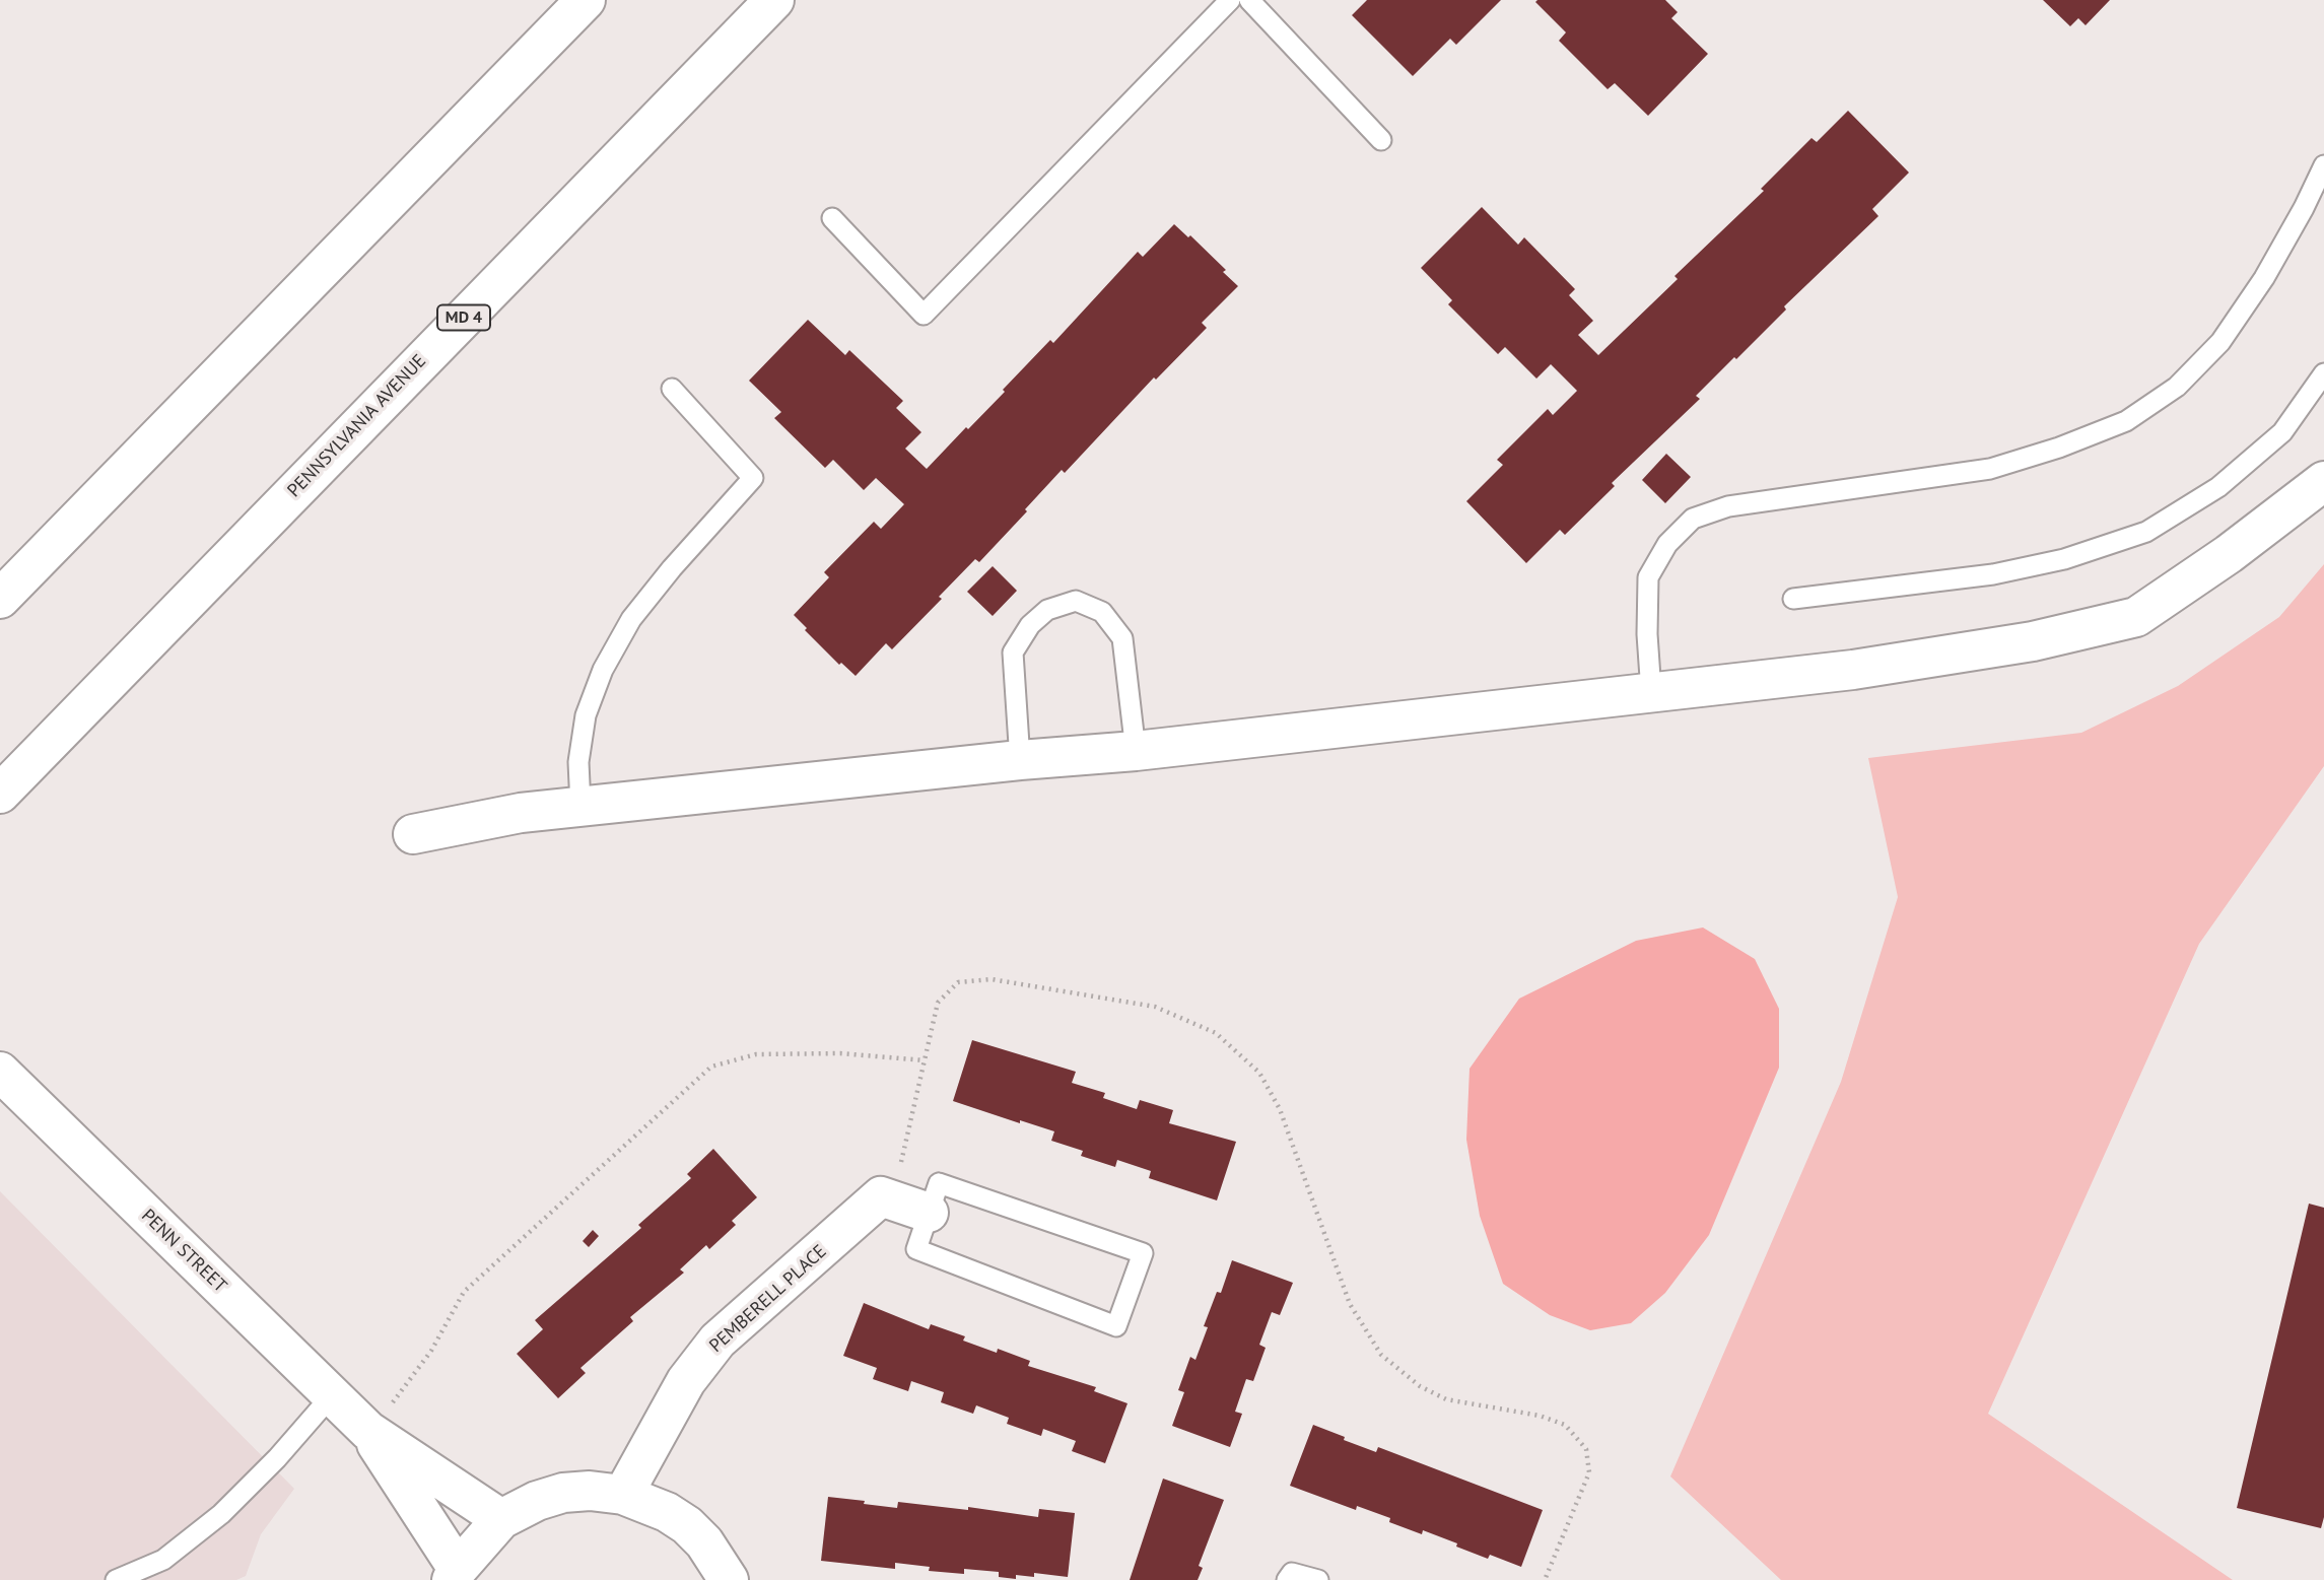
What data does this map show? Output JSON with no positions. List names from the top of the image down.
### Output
{
  "streets": {
    "main road": [
      "MD 4",
      "PENNSYLVANIA AVENUE",
      "PENN STREET",
      "PEMBERELL PLACE"
    ]
  }
}
